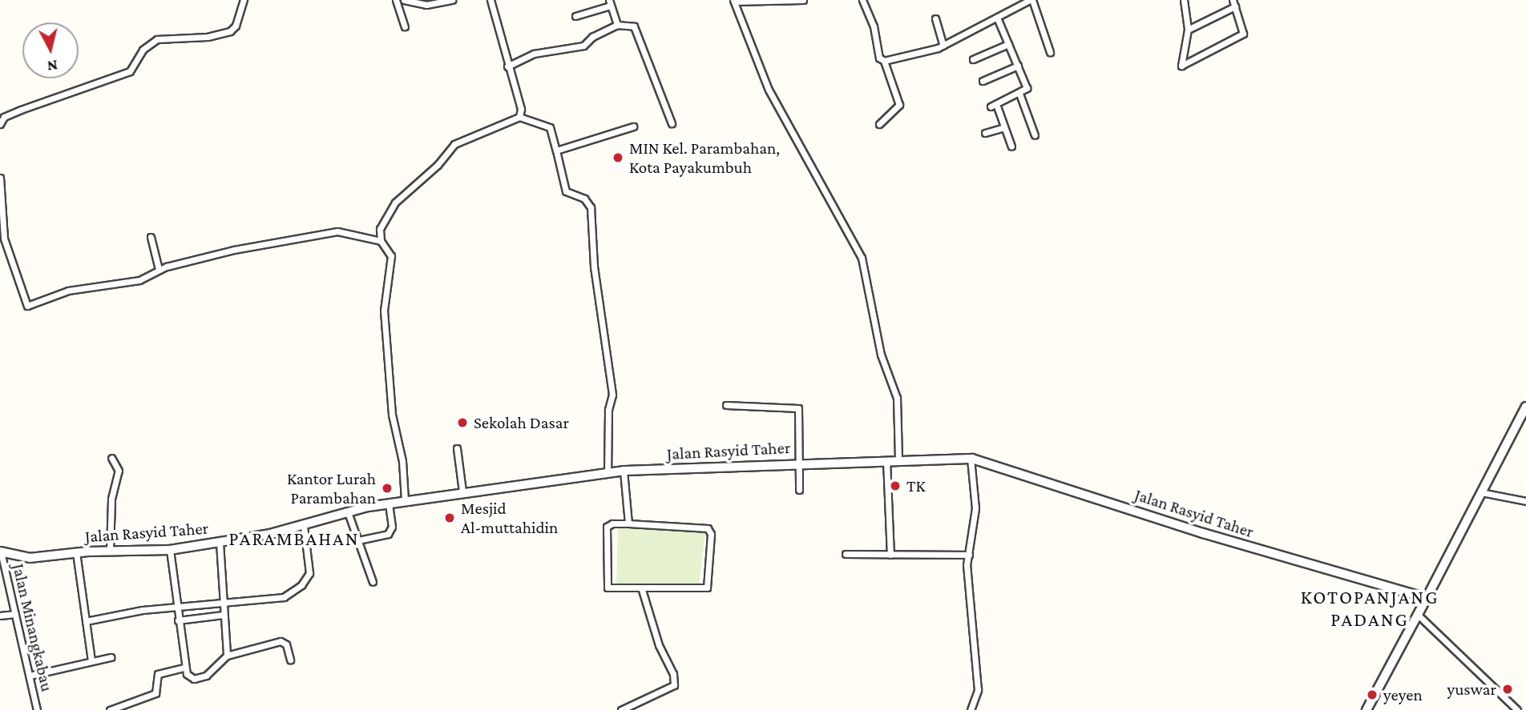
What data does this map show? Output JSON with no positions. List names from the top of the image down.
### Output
{
  "streets": {
    "street": ["Jalan Rasyid Taher", "Jalan Minangkabau"]
  },
  "crossings": [
    ["Jalan Rasyid Taher", "Jalan Minangkabau"]
  ],
  "districts": ["PARAMBAHAN", "KOTOPANJANG PADANG"],
  "places": [
    "MIN Kel. Parambahan, Kota Payakumbuh",
    "Sekolah Dasar",
    "TK",
    "Kantor Lurah Parambahan",
    "Mesjid Al-muttahidin",
    "yuswar",
    "yeyen"
  ],
  "north": "bottom"
}
